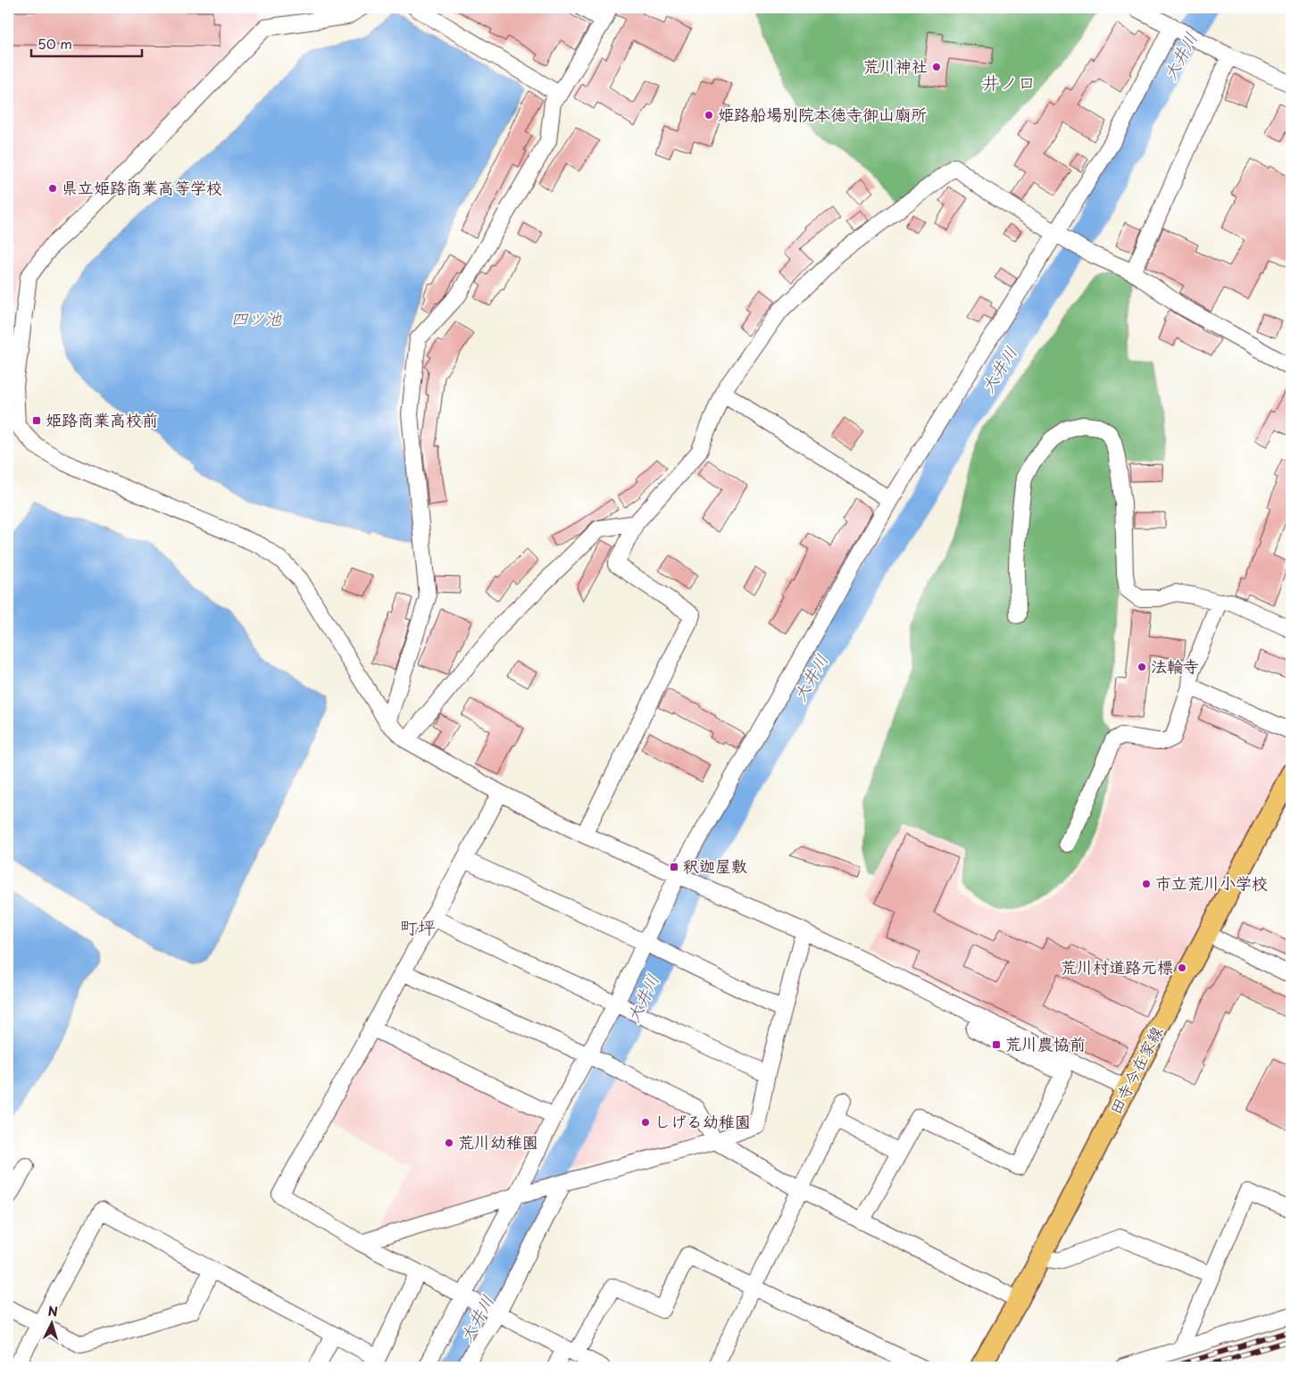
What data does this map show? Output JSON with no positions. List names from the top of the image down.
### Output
{
  "streets": {
    "main road": ["田寺今在家線"]
  },
  "districts": ["井ノ口", "町坪"],
  "water": ["大井川", "四ツ池"],
  "places": {
    "other": [
      "荒川神社",
      "姫路船場別院本徳寺御山廟所",
      "県立姫路商業高等学校",
      "法輪寺",
      "市立荒川小学校",
      "荒川村道路元標",
      "しげる幼稚園",
      "荒川幼稚園"
    ],
    "transit": ["姫路商業高校前", "釈迦屋敷", "荒川農協前"]
  },
  "scale_bar": "50 m",
  "north": "top"
}
